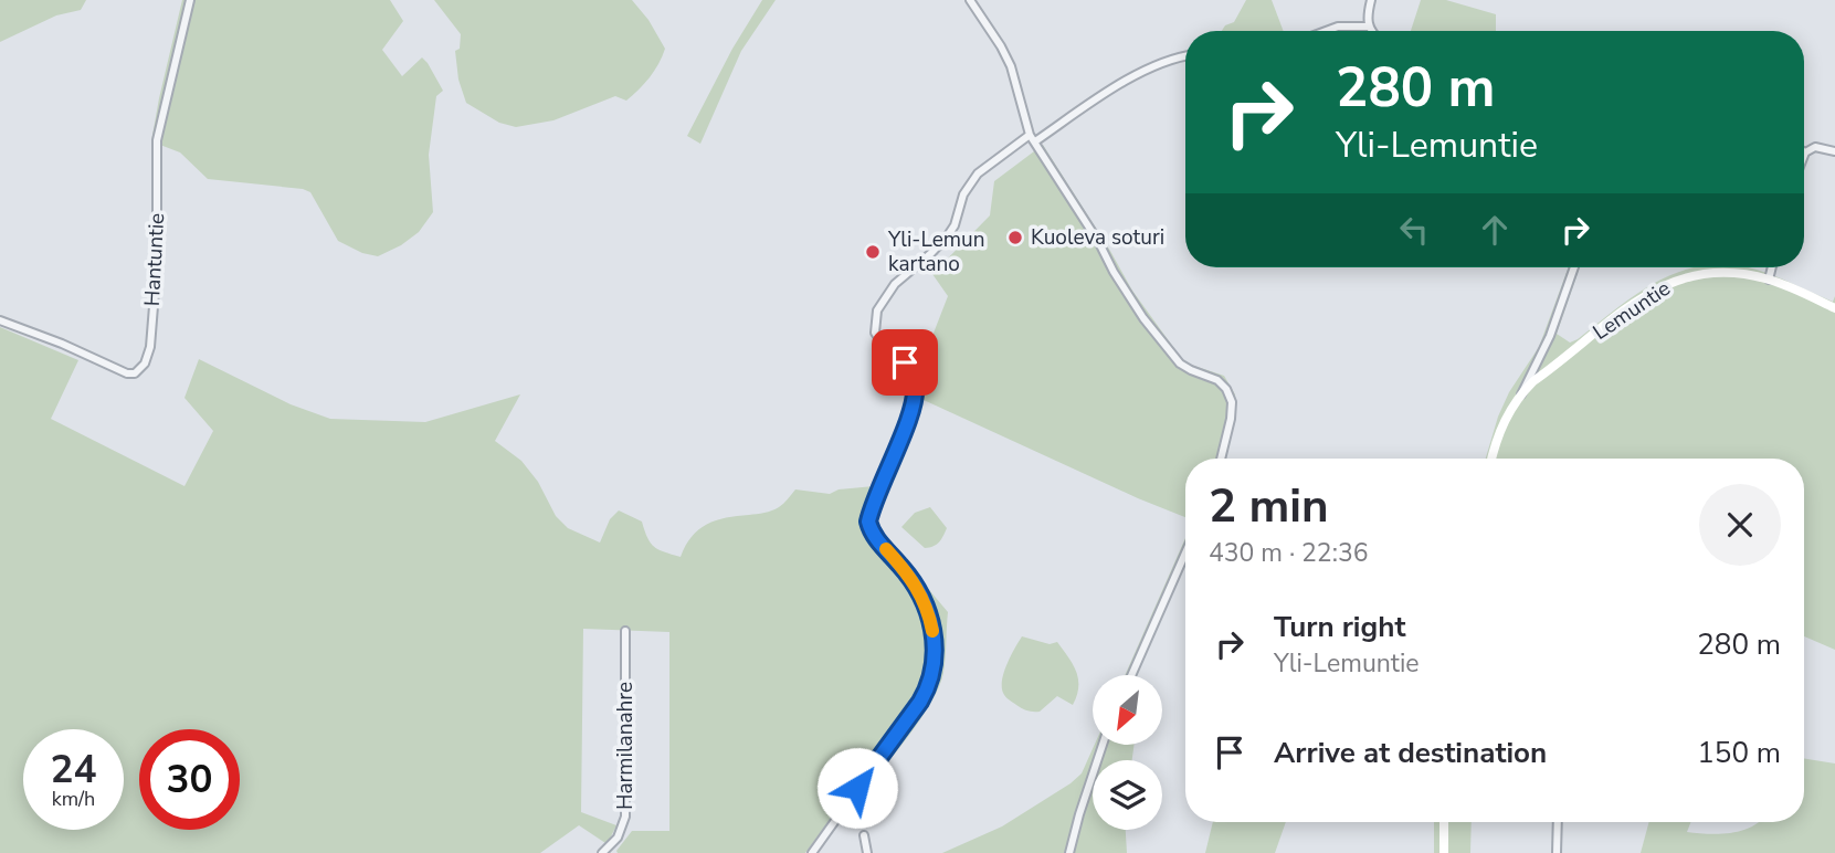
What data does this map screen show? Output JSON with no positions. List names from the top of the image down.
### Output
{
  "streets": {
    "street": ["Hantuntie", "Lemuntie", "Harmilanahre"]
  },
  "places": ["Kuoleva soturi", "Yli-Lemun kartano"],
  "north": "bottom left",
  "page": {
    "turn": ["280 m", "Yli-Lemuntie"],
    "heading": ["2 min", "430 m · 22:36"],
    "list": [
      {
        "name": "Turn right",
        "note": "Yli-Lemuntie",
        "value": "280 m"
      },
      {
        "name": "Arrive at destination",
        "value": "150 m"
      }
    ],
    "speed": "24 km/h",
    "limit": "30"
  }
}
